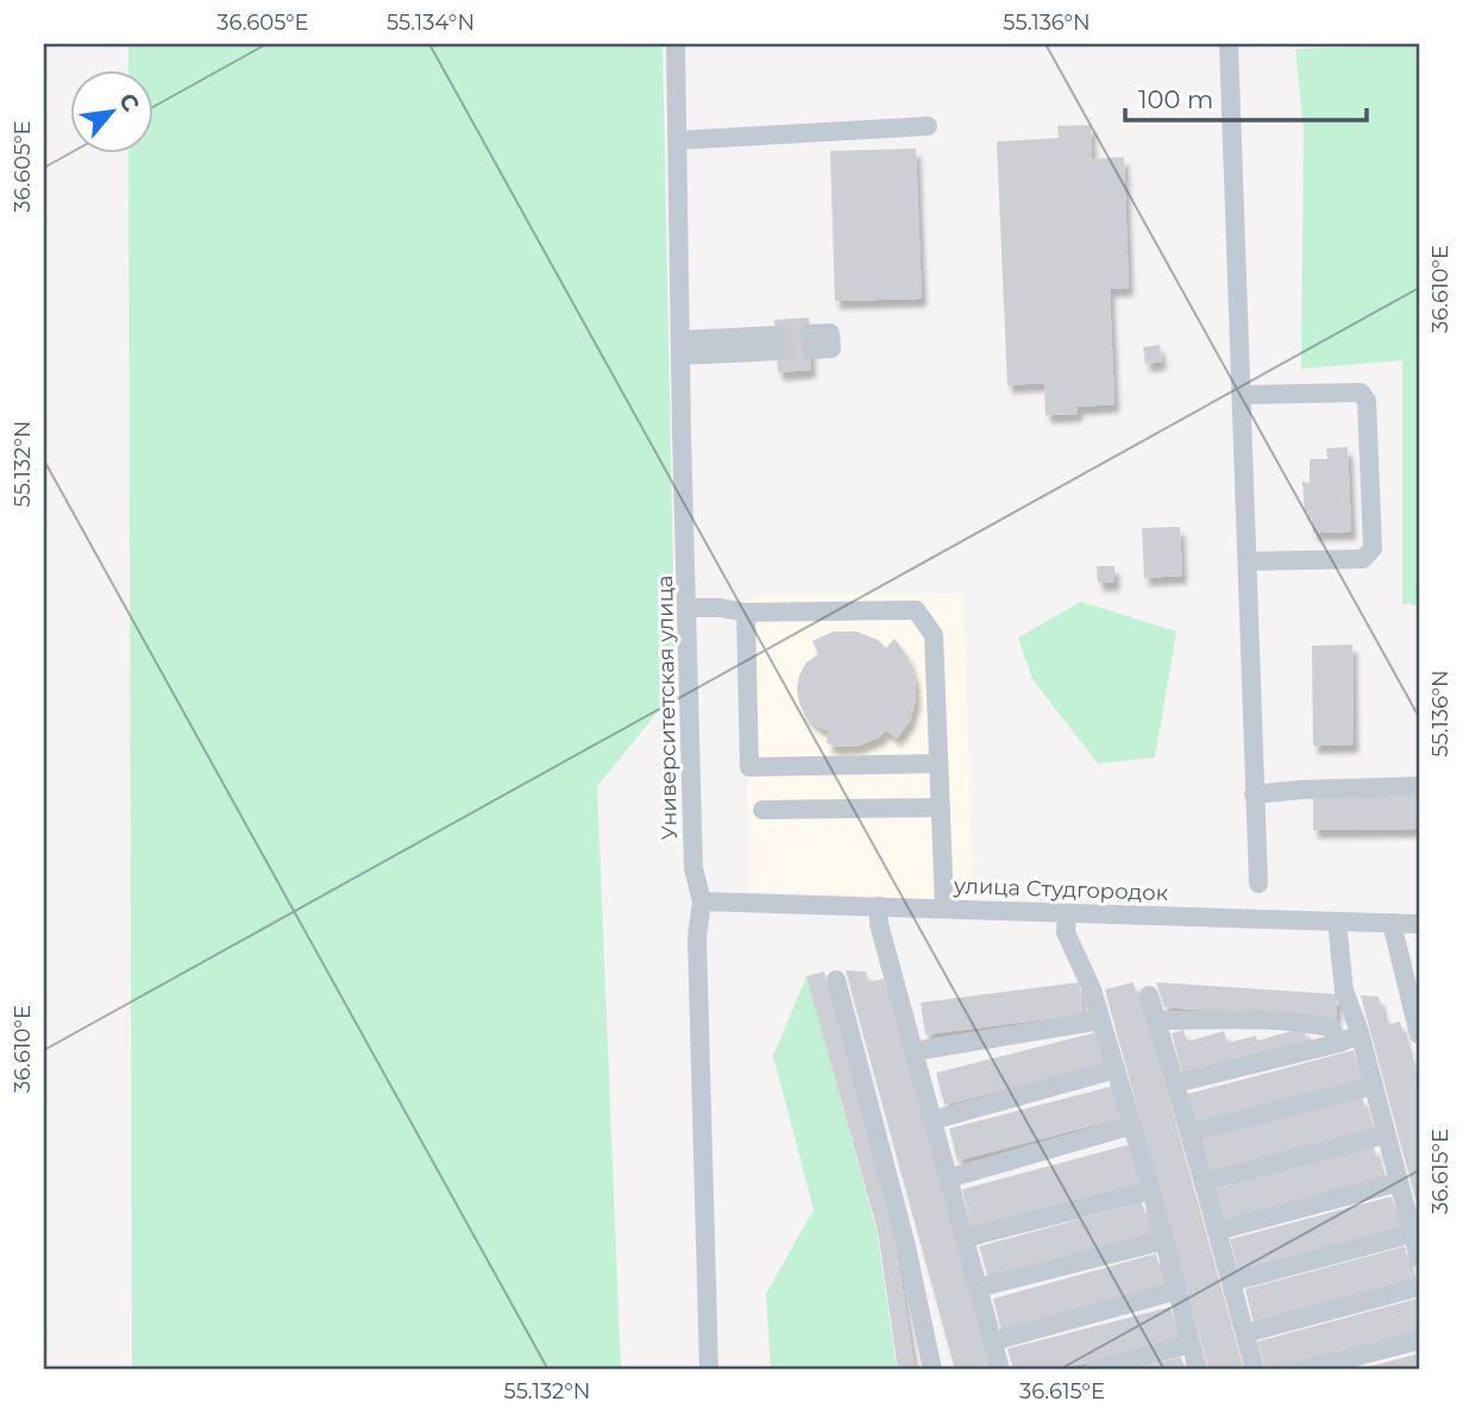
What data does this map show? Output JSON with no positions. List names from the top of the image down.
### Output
{
  "streets": {
    "street": ["Университетская улица", "улица Студгородок"]
  },
  "crossings": [
    ["Университетская улица", "улица Студгородок"]
  ],
  "scale_bar": "100 m",
  "north": "top right",
  "coordinates": [
    "36.605°E",
    "55.134°N",
    "55.136°N",
    "36.610°E",
    "55.132°N",
    "36.615°E"
  ]
}
